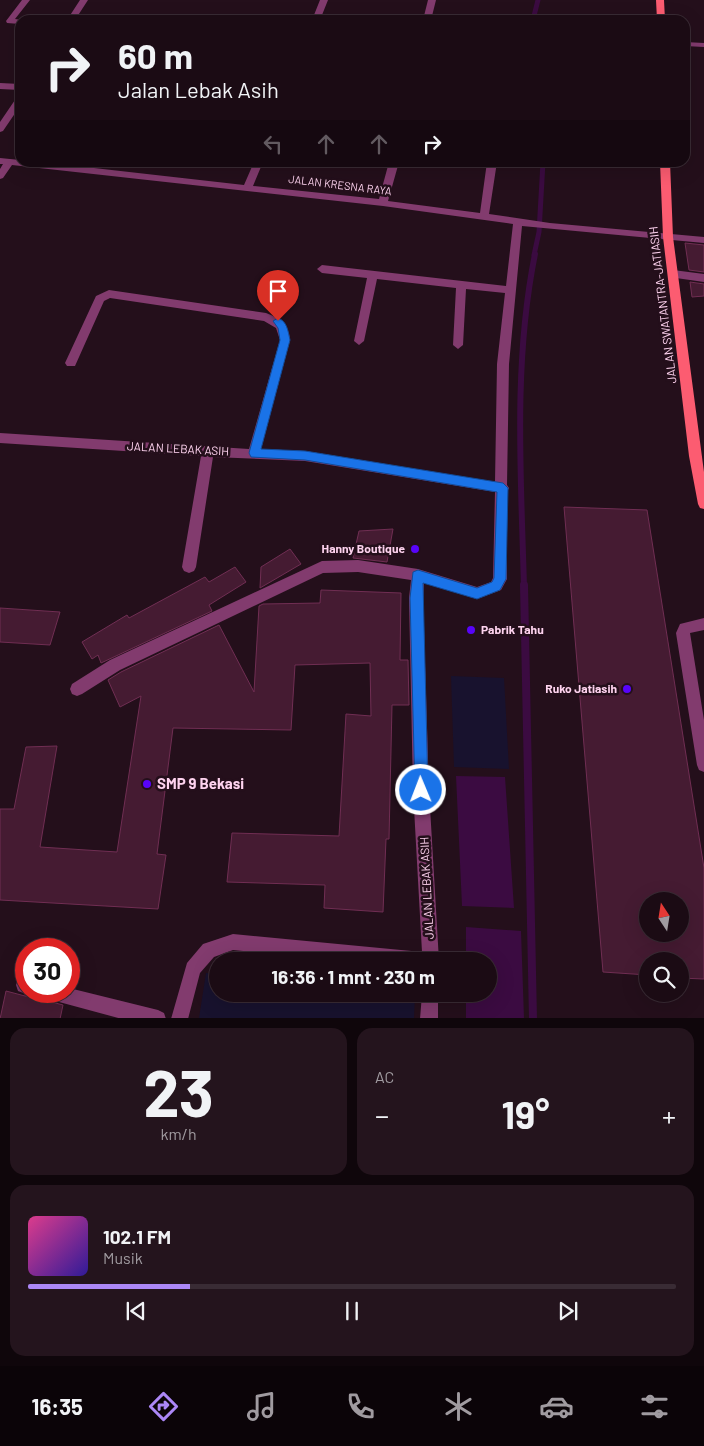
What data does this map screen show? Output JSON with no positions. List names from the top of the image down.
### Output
{
  "streets": {
    "main road": ["JALAN SWATANTRA-JATIASIH"],
    "street": ["JALAN KRESNA RAYA", "JALAN LEBAK ASIH"]
  },
  "crossings": [
    ["JALAN KRESNA RAYA", "JALAN SWATANTRA-JATIASIH"]
  ],
  "places": [
    "Hanny Boutique",
    "Pabrik Tahu",
    "Ruko Jatiasih",
    "SMP 9 Bekasi"
  ],
  "north": "top",
  "page": {
    "turn": ["60 m", "Jalan Lebak Asih"],
    "limit": "30",
    "trip": "16:36 · 1 mnt · 230 m",
    "tile": [
      ["23", "km/h"],
      "AC"
    ],
    "heat": ["−", "19°", "+"],
    "song": ["102.1 FM", "Musik"],
    "tabs": "16:35"
  }
}
